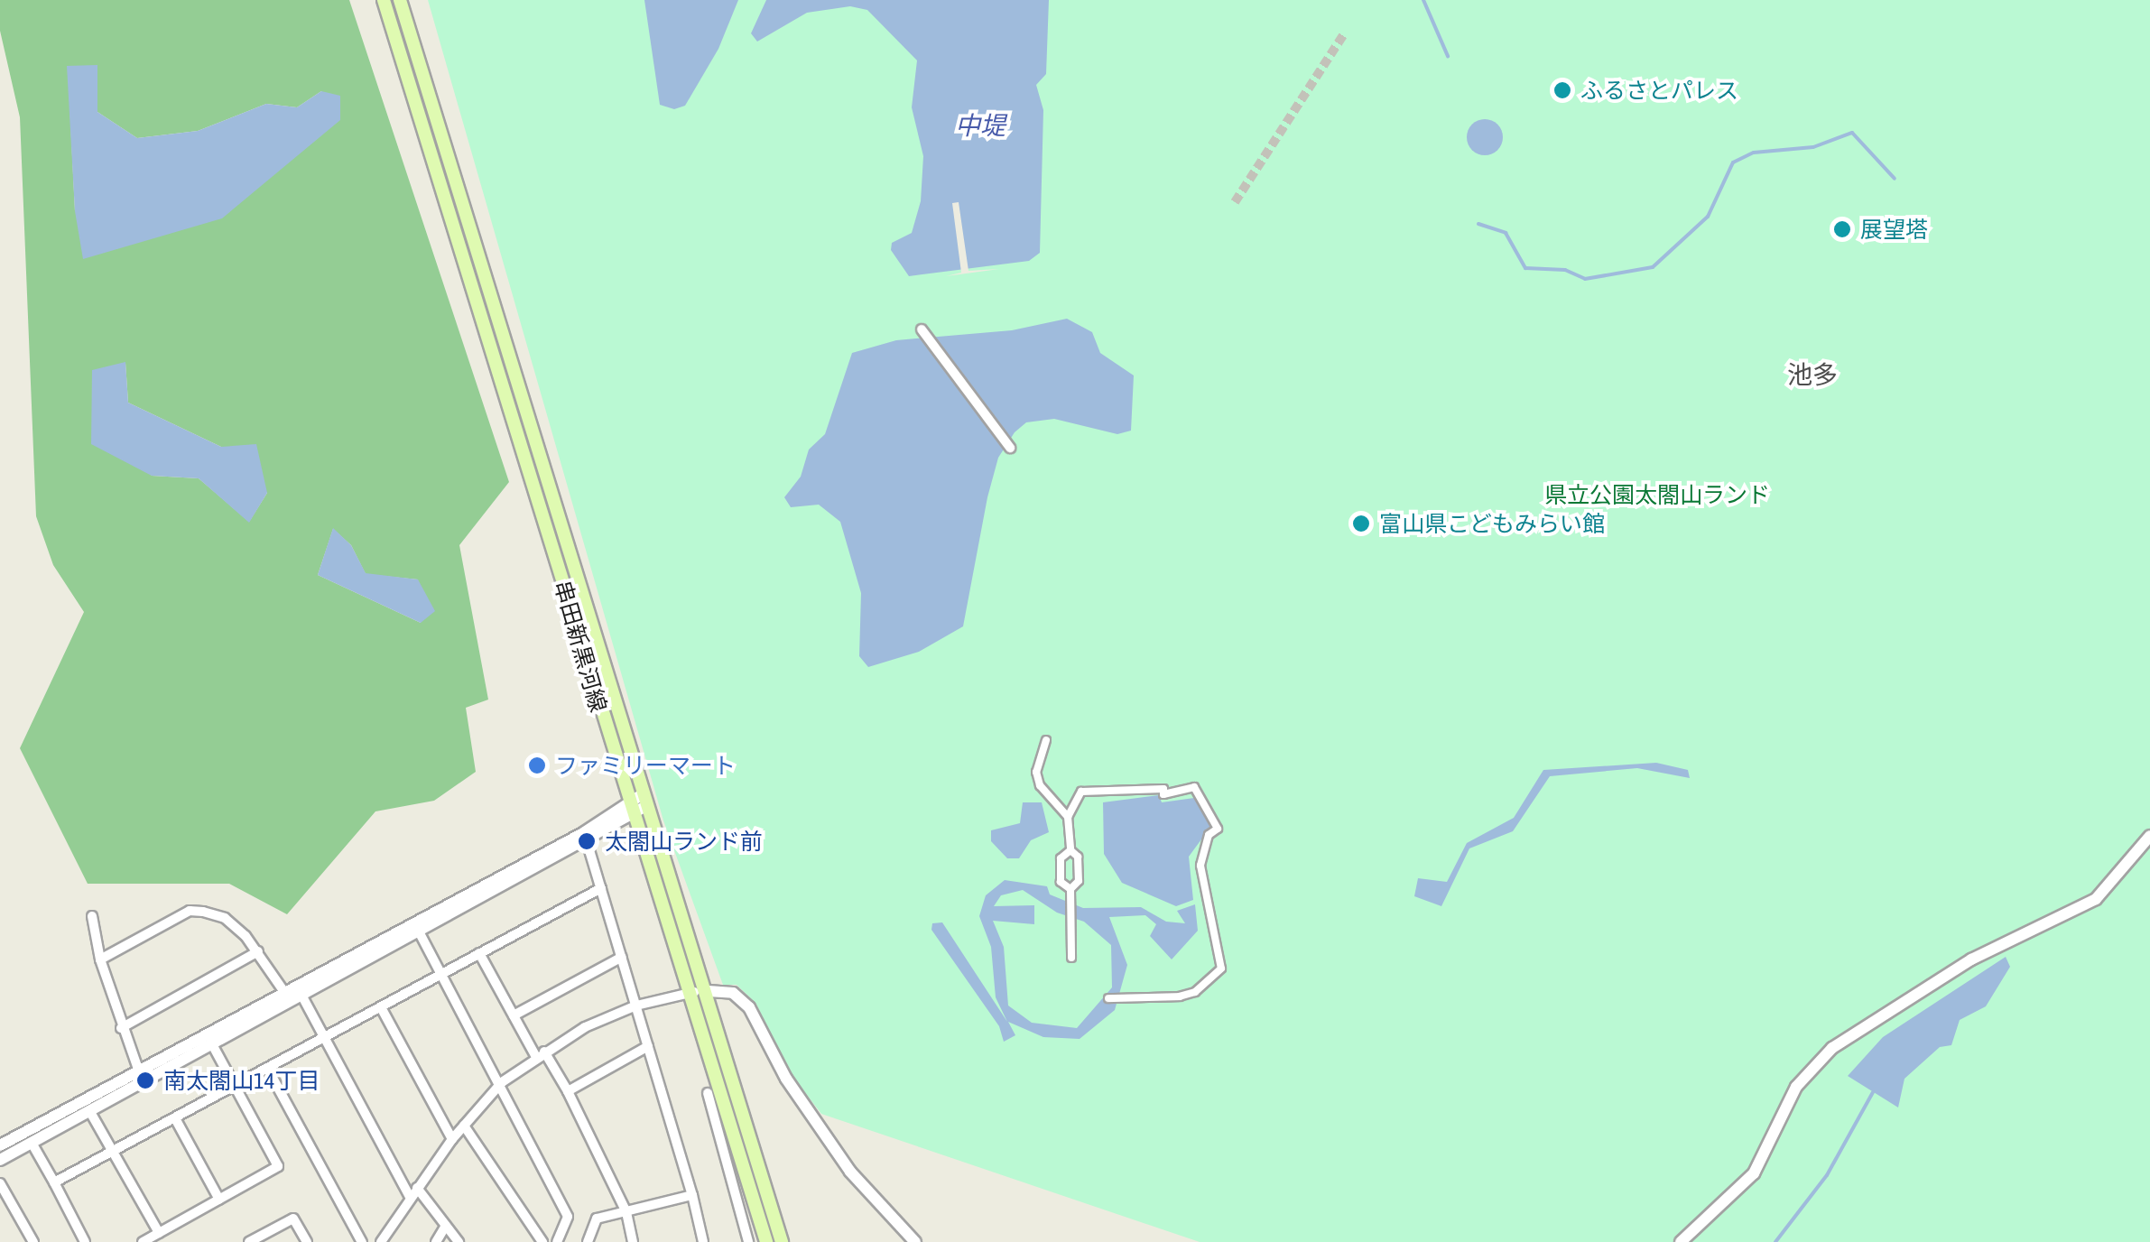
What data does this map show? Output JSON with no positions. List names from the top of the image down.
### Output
{
  "streets": {
    "main road": ["串田新黒河線"]
  },
  "districts": ["池多"],
  "water": ["中堤"],
  "parks": ["県立公園太閤山ランド"],
  "places": [
    "ふるさとパレス",
    "展望塔",
    "富山県こどもみらい館",
    "ファミリーマート",
    "太閤山ランド前",
    "南太閤山14丁目"
  ]
}
